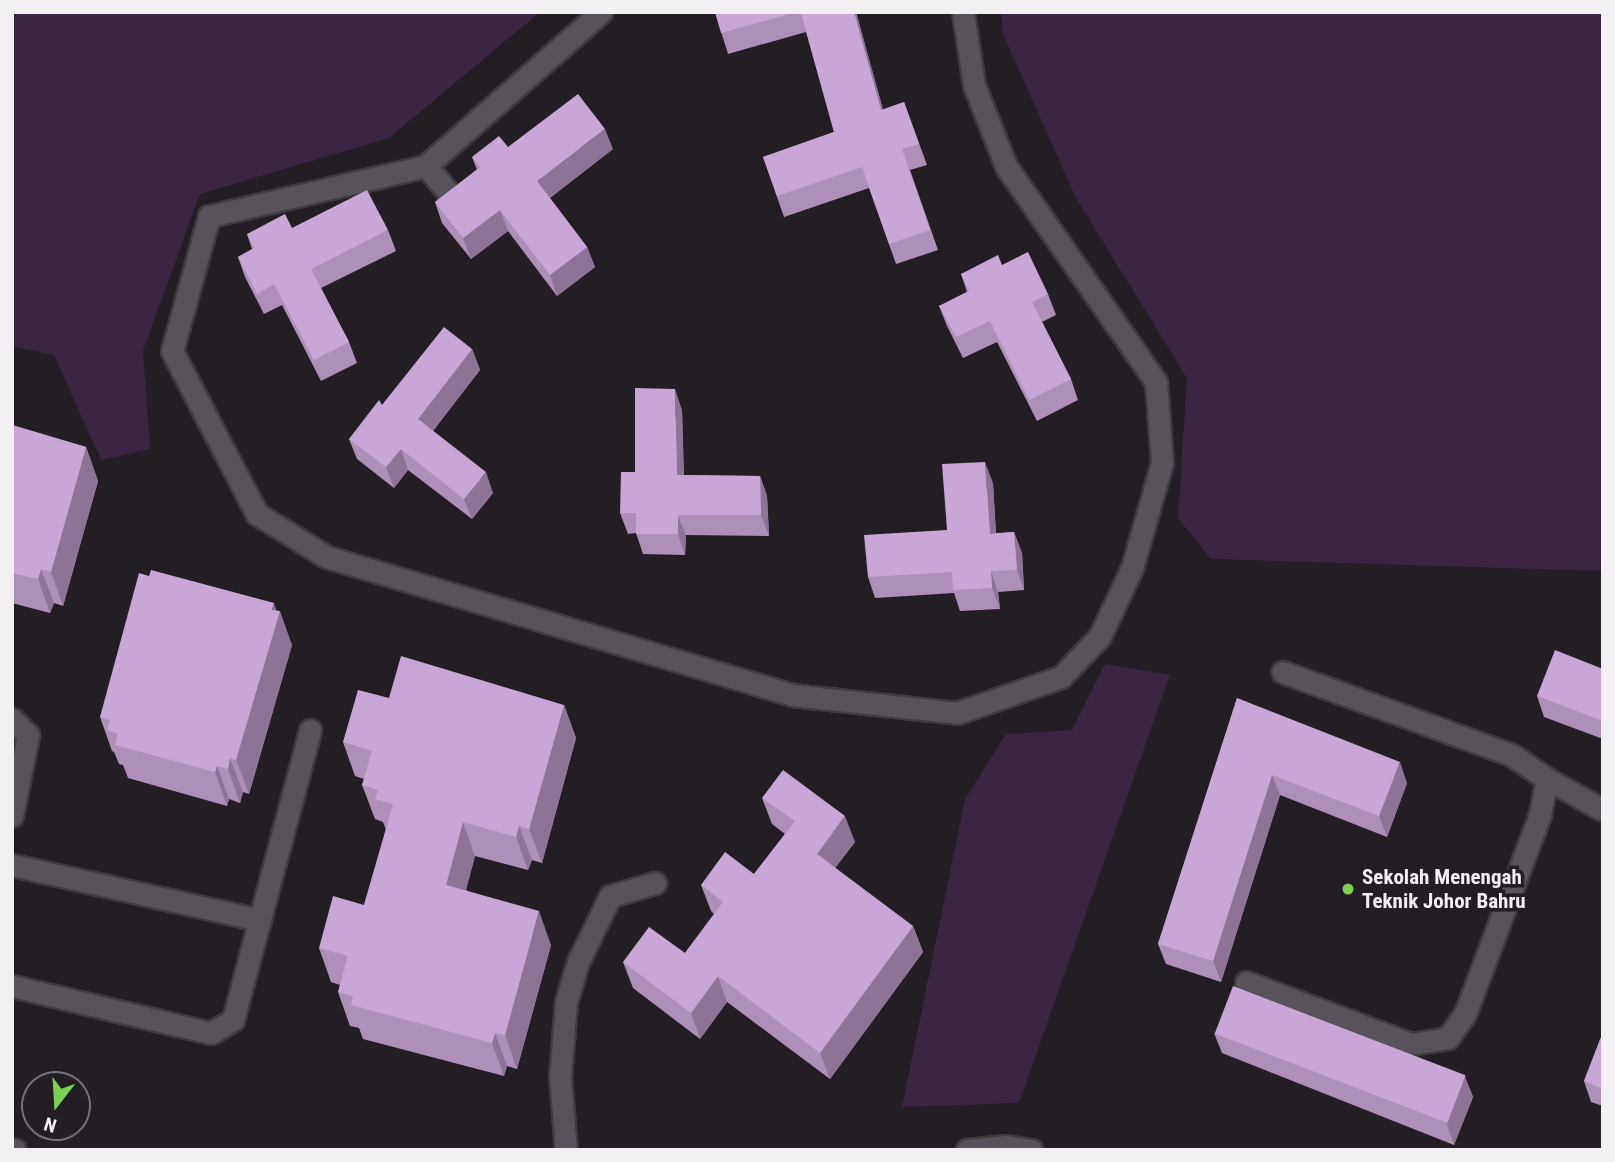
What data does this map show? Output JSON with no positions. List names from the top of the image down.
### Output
{
  "places": ["Sekolah Menengah Teknik Johor Bahru"],
  "north": "bottom"
}
